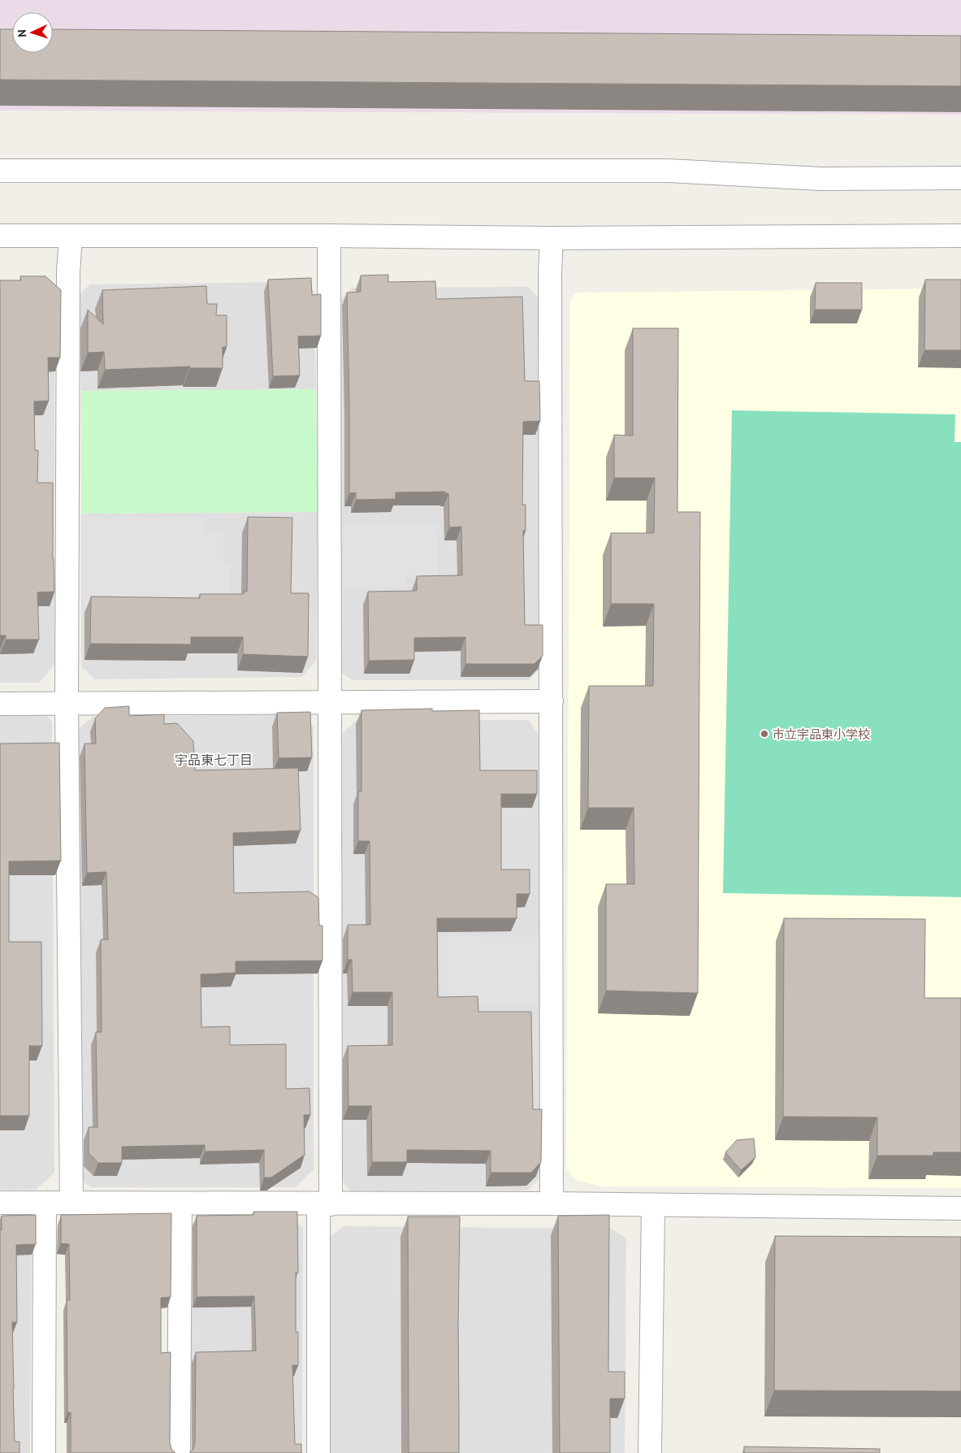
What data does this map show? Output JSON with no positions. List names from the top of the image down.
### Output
{
  "districts": ["宇品東七丁目"],
  "places": ["市立宇品東小学校"],
  "north": "left"
}
